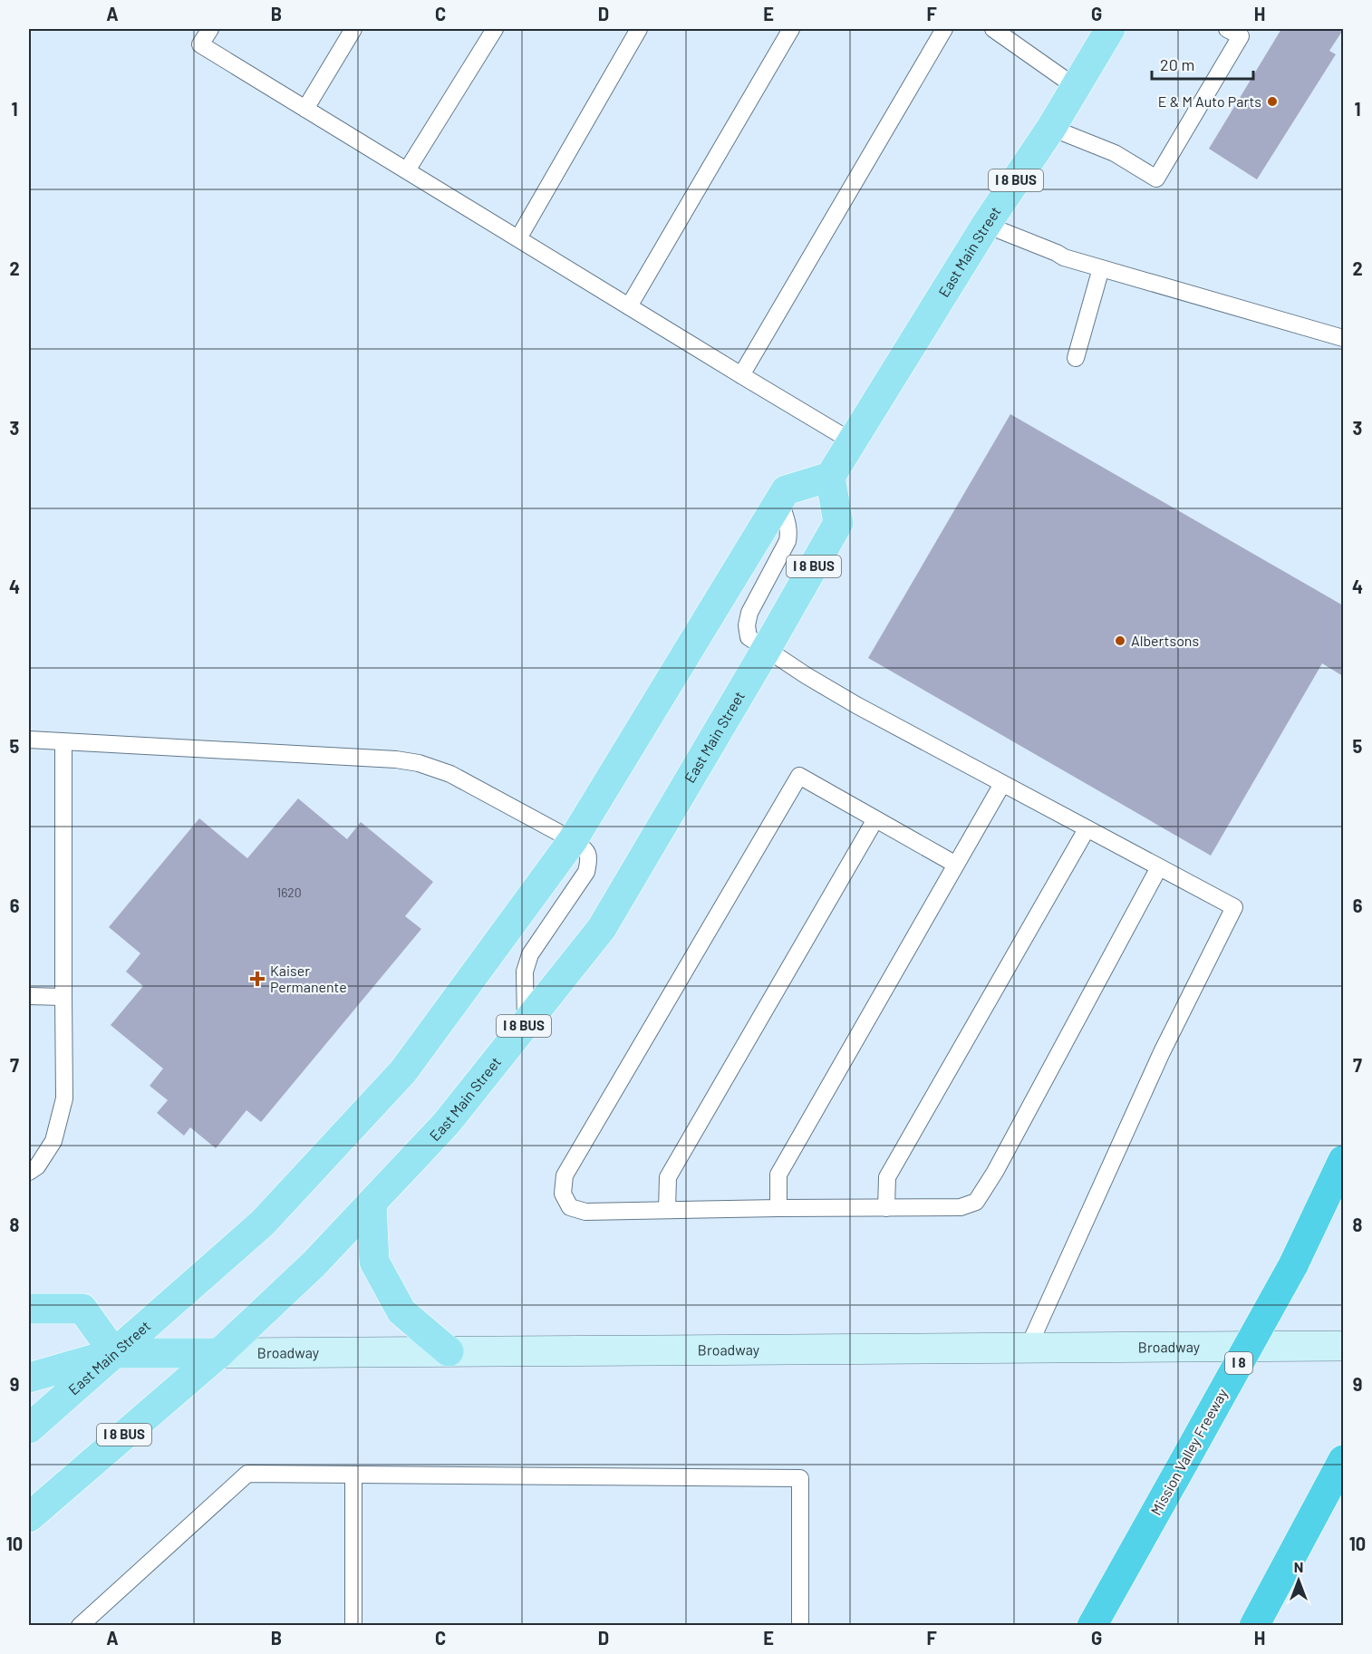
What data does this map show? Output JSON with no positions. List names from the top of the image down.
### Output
{
  "streets": {
    "highway": ["I 8", "Mission Valley Freeway"],
    "main road": ["I 8 BUS", "East Main Street", "Broadway"]
  },
  "crossings": [
    ["East Main Street", "Broadway"]
  ],
  "places": {
    "other": ["E & M Auto Parts", "Albertsons"],
    "health": ["Kaiser Permanente"]
  },
  "house_numbers": ["1620"],
  "scale_bar": "20 m",
  "north": "top",
  "grid": {
    "columns": [
      "A",
      "B",
      "C",
      "D",
      "E",
      "F",
      "G",
      "H"
    ],
    "rows": [
      "1",
      "2",
      "3",
      "4",
      "5",
      "6",
      "7",
      "8",
      "9",
      "10"
    ]
  }
}
